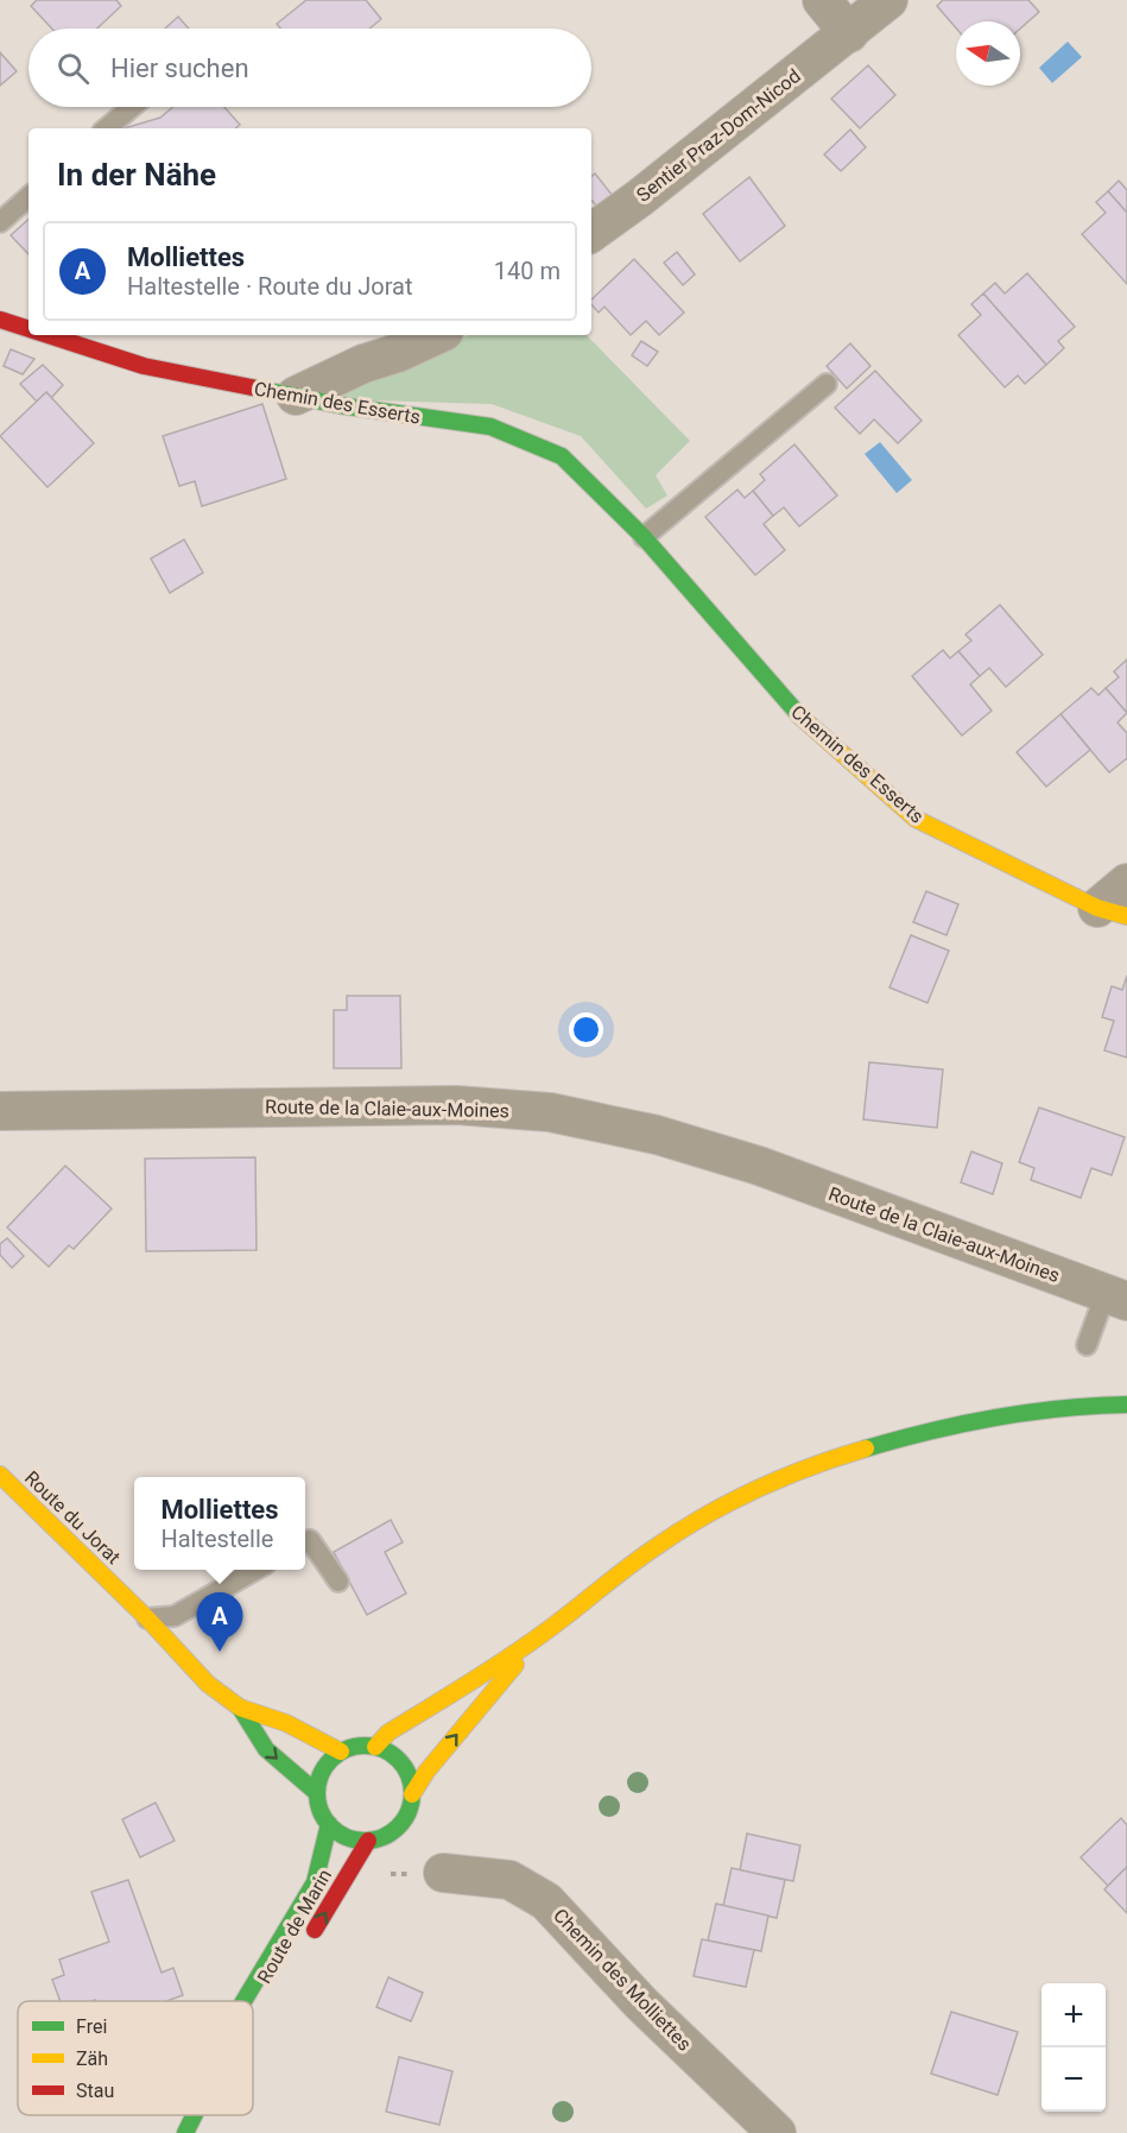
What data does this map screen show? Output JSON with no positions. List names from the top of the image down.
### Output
{
  "streets": {
    "main road": ["Chemin des Esserts", "Route du Jorat", "Route de Marin"],
    "street": ["Sentier Praz-Dom-Nicod", "Route de la Claie-aux-Moines", "Chemin des Molliettes"]
  },
  "crossings": [
    ["Route du Jorat", "Route de Marin"]
  ],
  "legend": ["Frei", "Zäh", "Stau"],
  "north": "left",
  "page": {
    "search": "Hier suchen",
    "heading": "In der Nähe",
    "list": [
      {
        "mark": "A",
        "name": "Molliettes",
        "note": "Haltestelle · Route du Jorat",
        "value": "140 m"
      }
    ],
    "popup": ["Molliettes", "Haltestelle"],
    "pins": "A",
    "map_buttons": ["+", "−"]
  }
}
